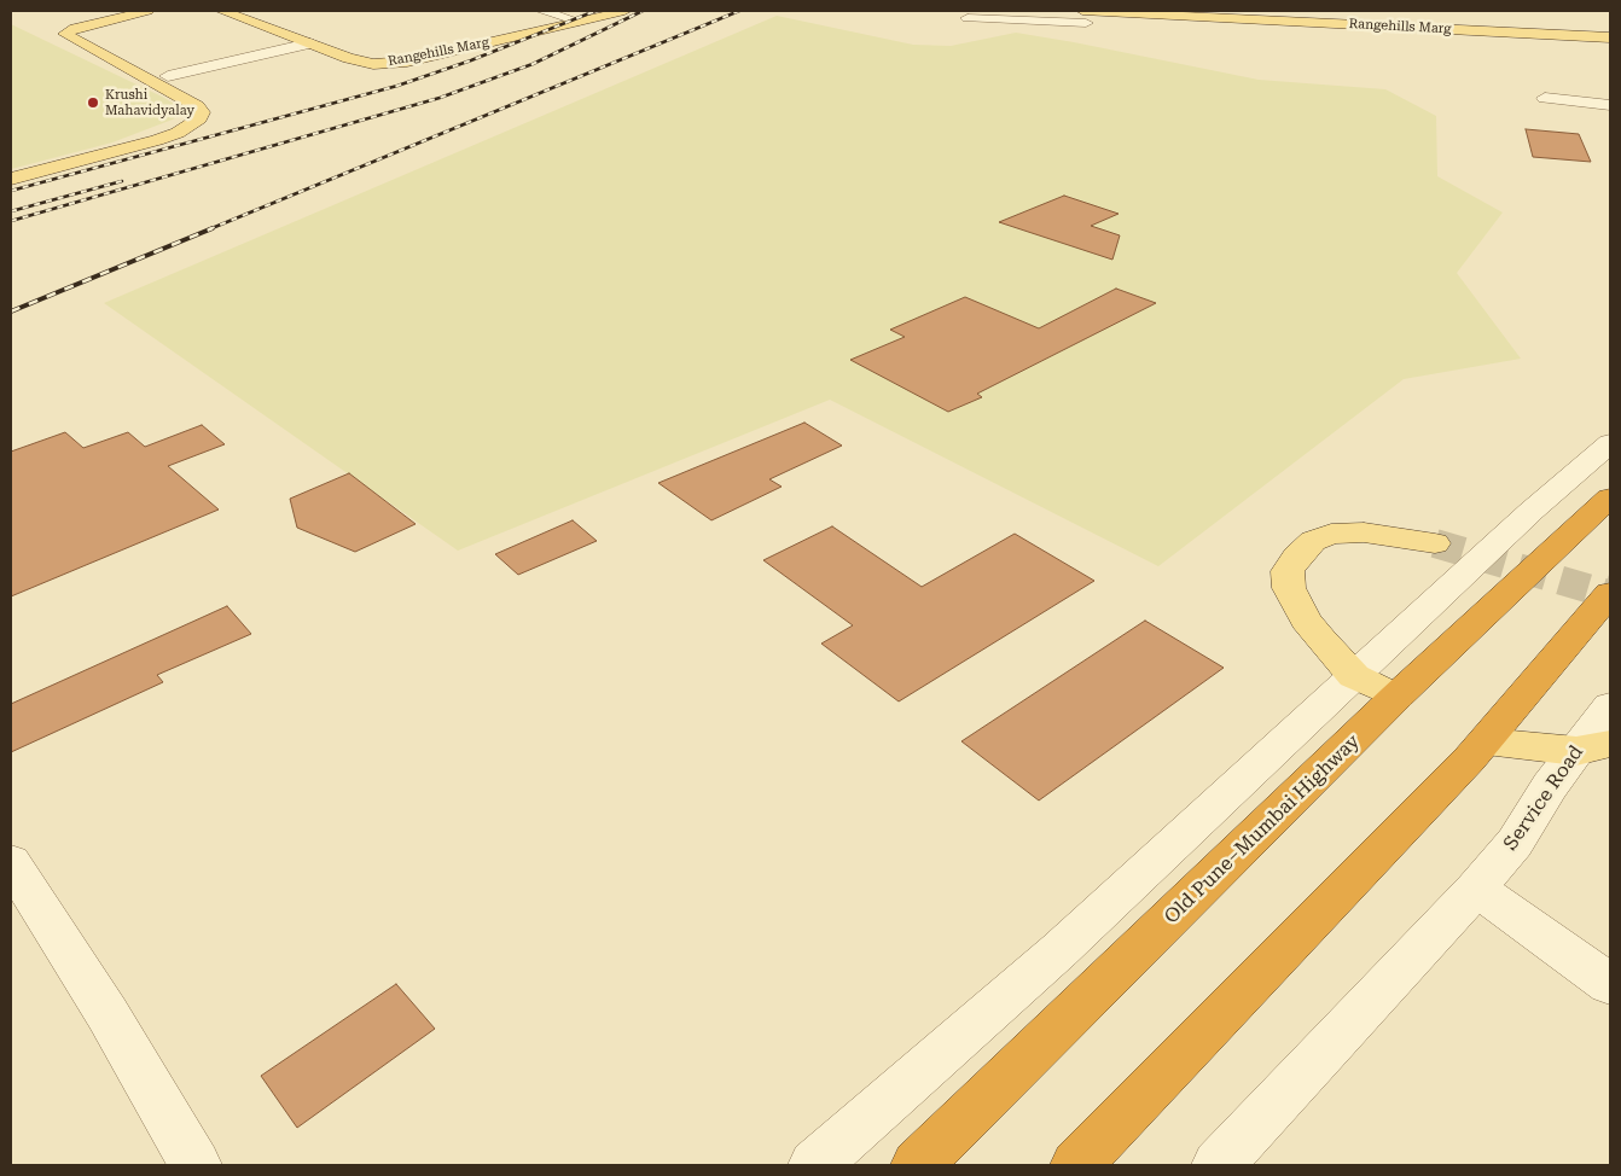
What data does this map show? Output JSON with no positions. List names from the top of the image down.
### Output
{
  "streets": {
    "highway": ["Old Pune–Mumbai Highway"],
    "main road": ["Rangehills Marg"],
    "street": ["Service Road"]
  },
  "places": ["Krushi Mahavidyalay"]
}
